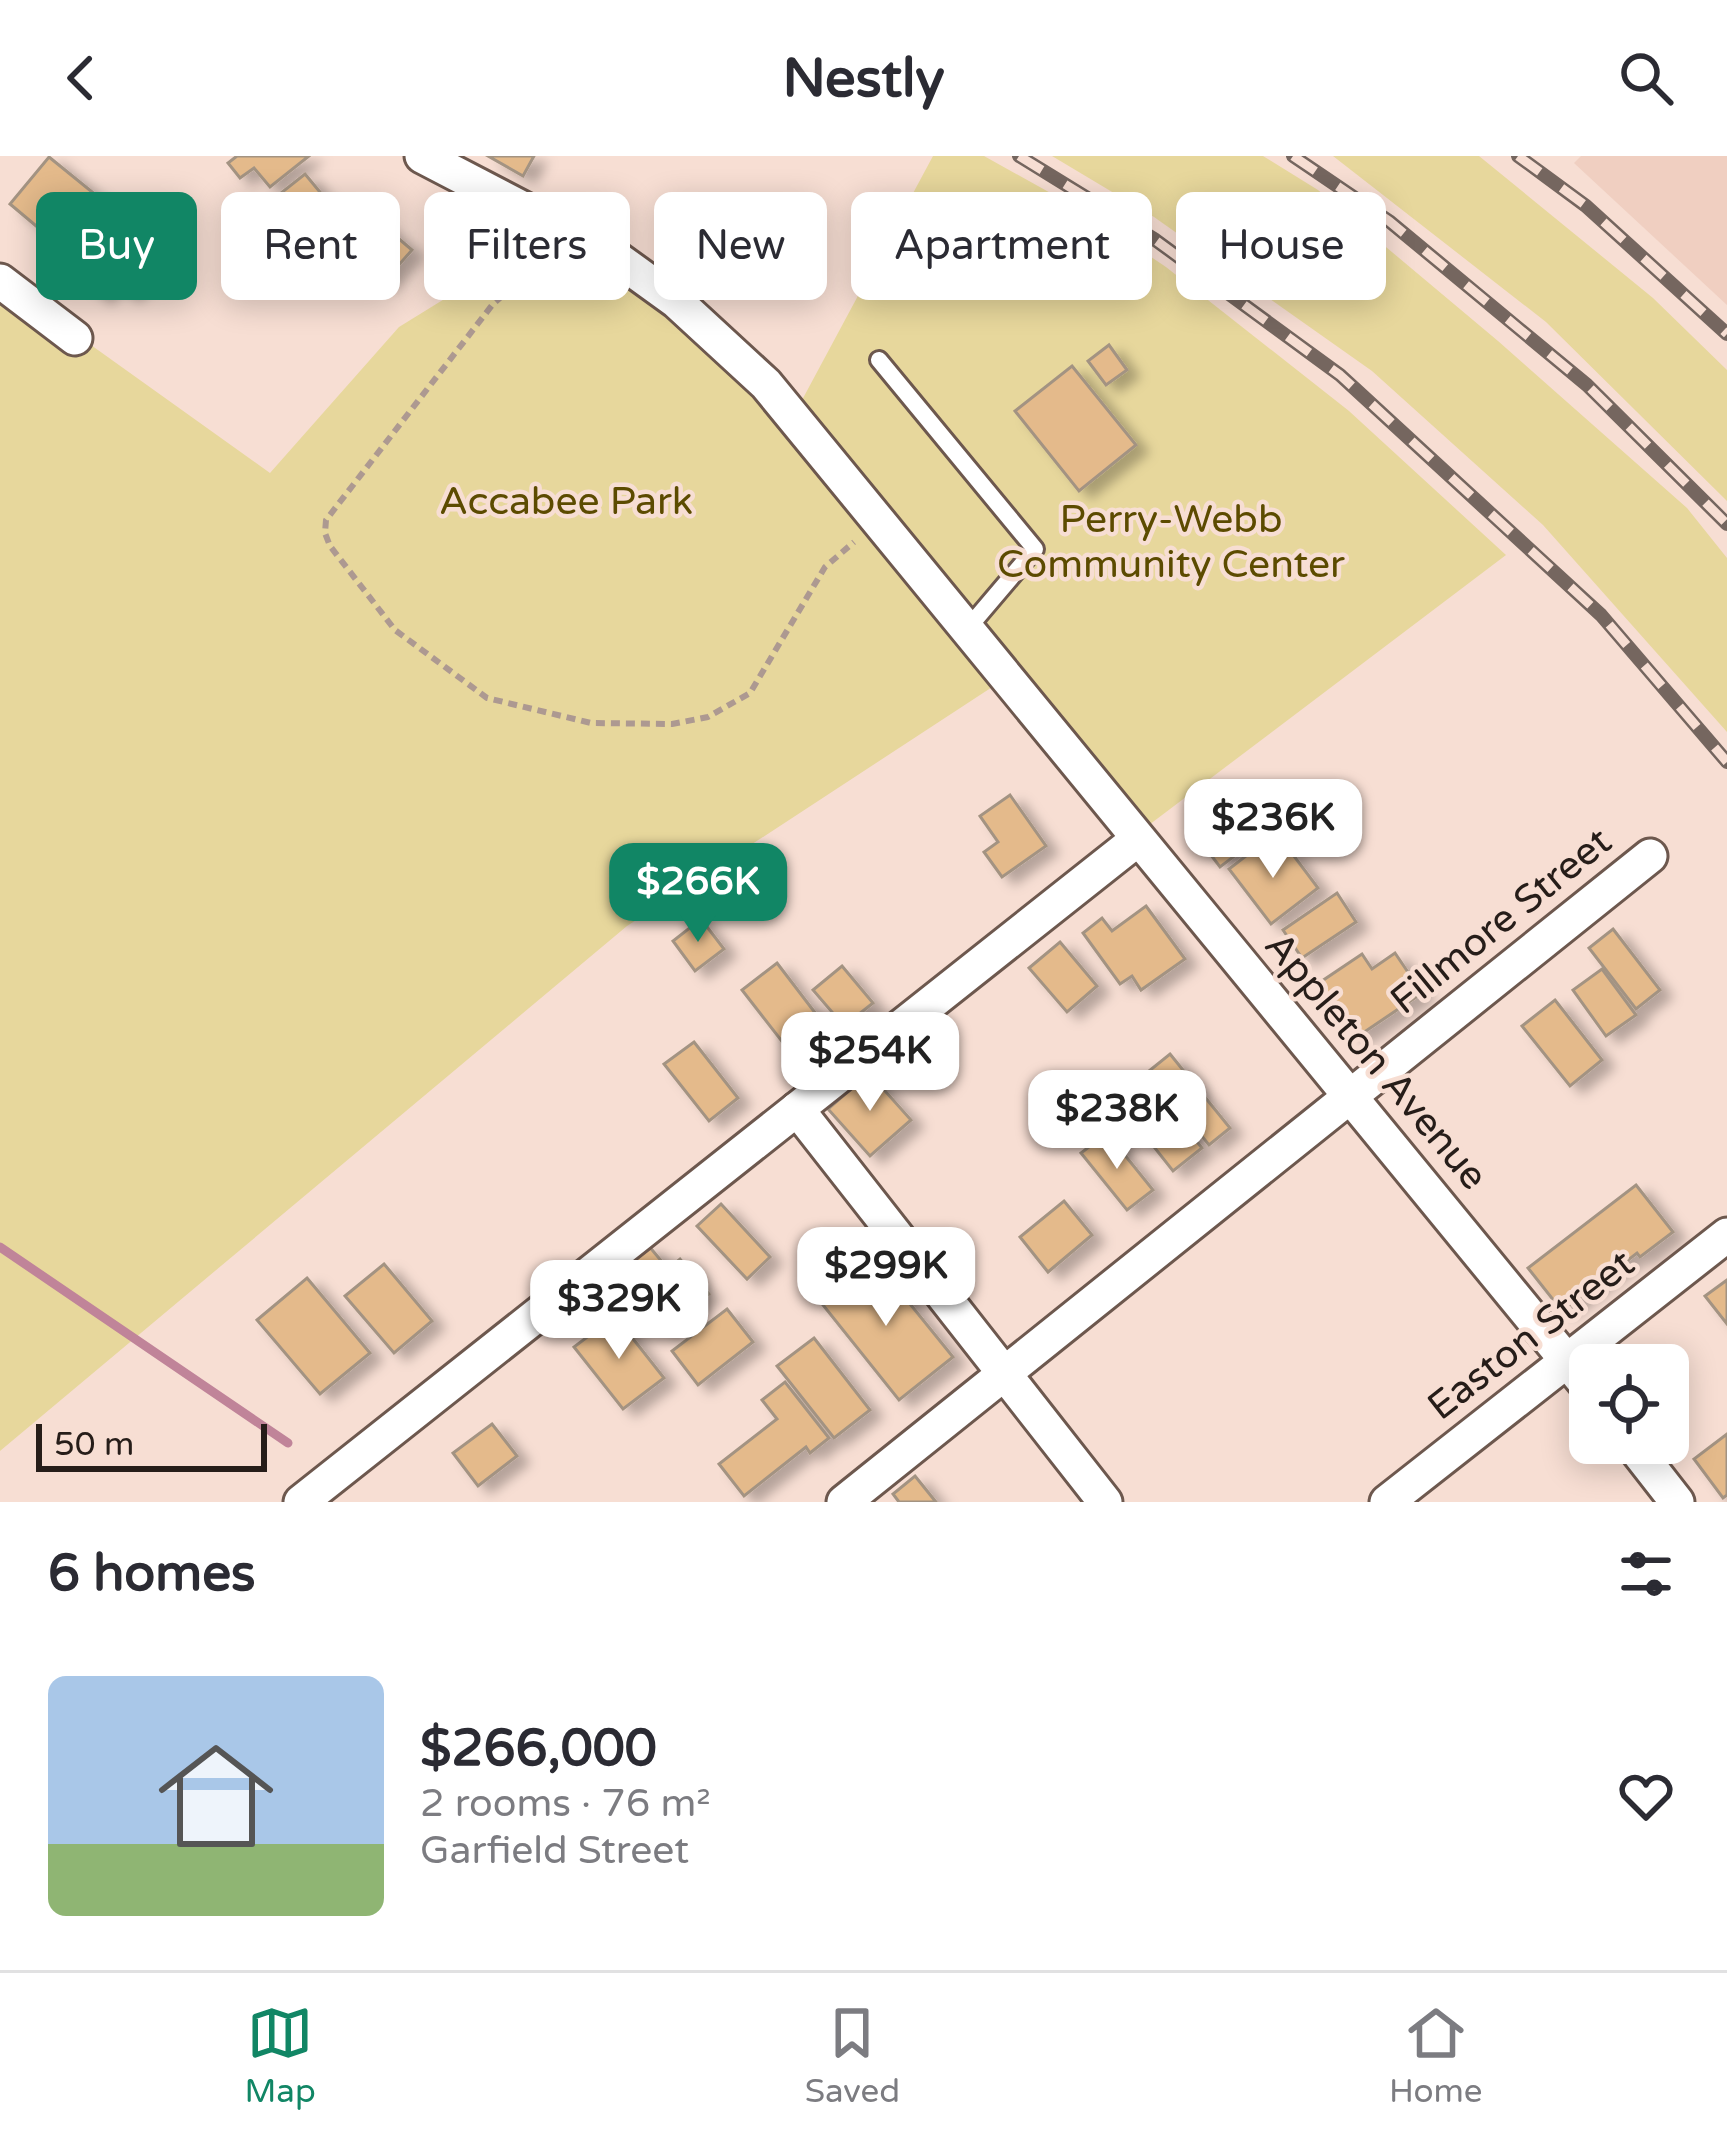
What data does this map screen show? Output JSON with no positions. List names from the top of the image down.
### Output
{
  "streets": {
    "street": ["Fillmore Street", "Appleton Avenue", "Easton Street"]
  },
  "crossings": [
    ["Fillmore Street", "Appleton Avenue"],
    ["Appleton Avenue", "Easton Street"]
  ],
  "parks": ["Accabee Park", "Perry-Webb Community Center"],
  "scale_bar": "50 m",
  "page": {
    "header": "Nestly",
    "chip": [
      "Buy",
      "Rent",
      "Filters",
      "New",
      "Apartment",
      "House"
    ],
    "price": [
      "$236K",
      "$266K",
      "$254K",
      "$238K",
      "$299K",
      "$329K"
    ],
    "scale": "50 m",
    "heading": "6 homes",
    "list": [
      {
        "name": "$266,000",
        "note": "2 rooms · 76 m² · Garfield Street"
      }
    ],
    "tabs": ["Map", "Saved", "Home"]
  }
}
